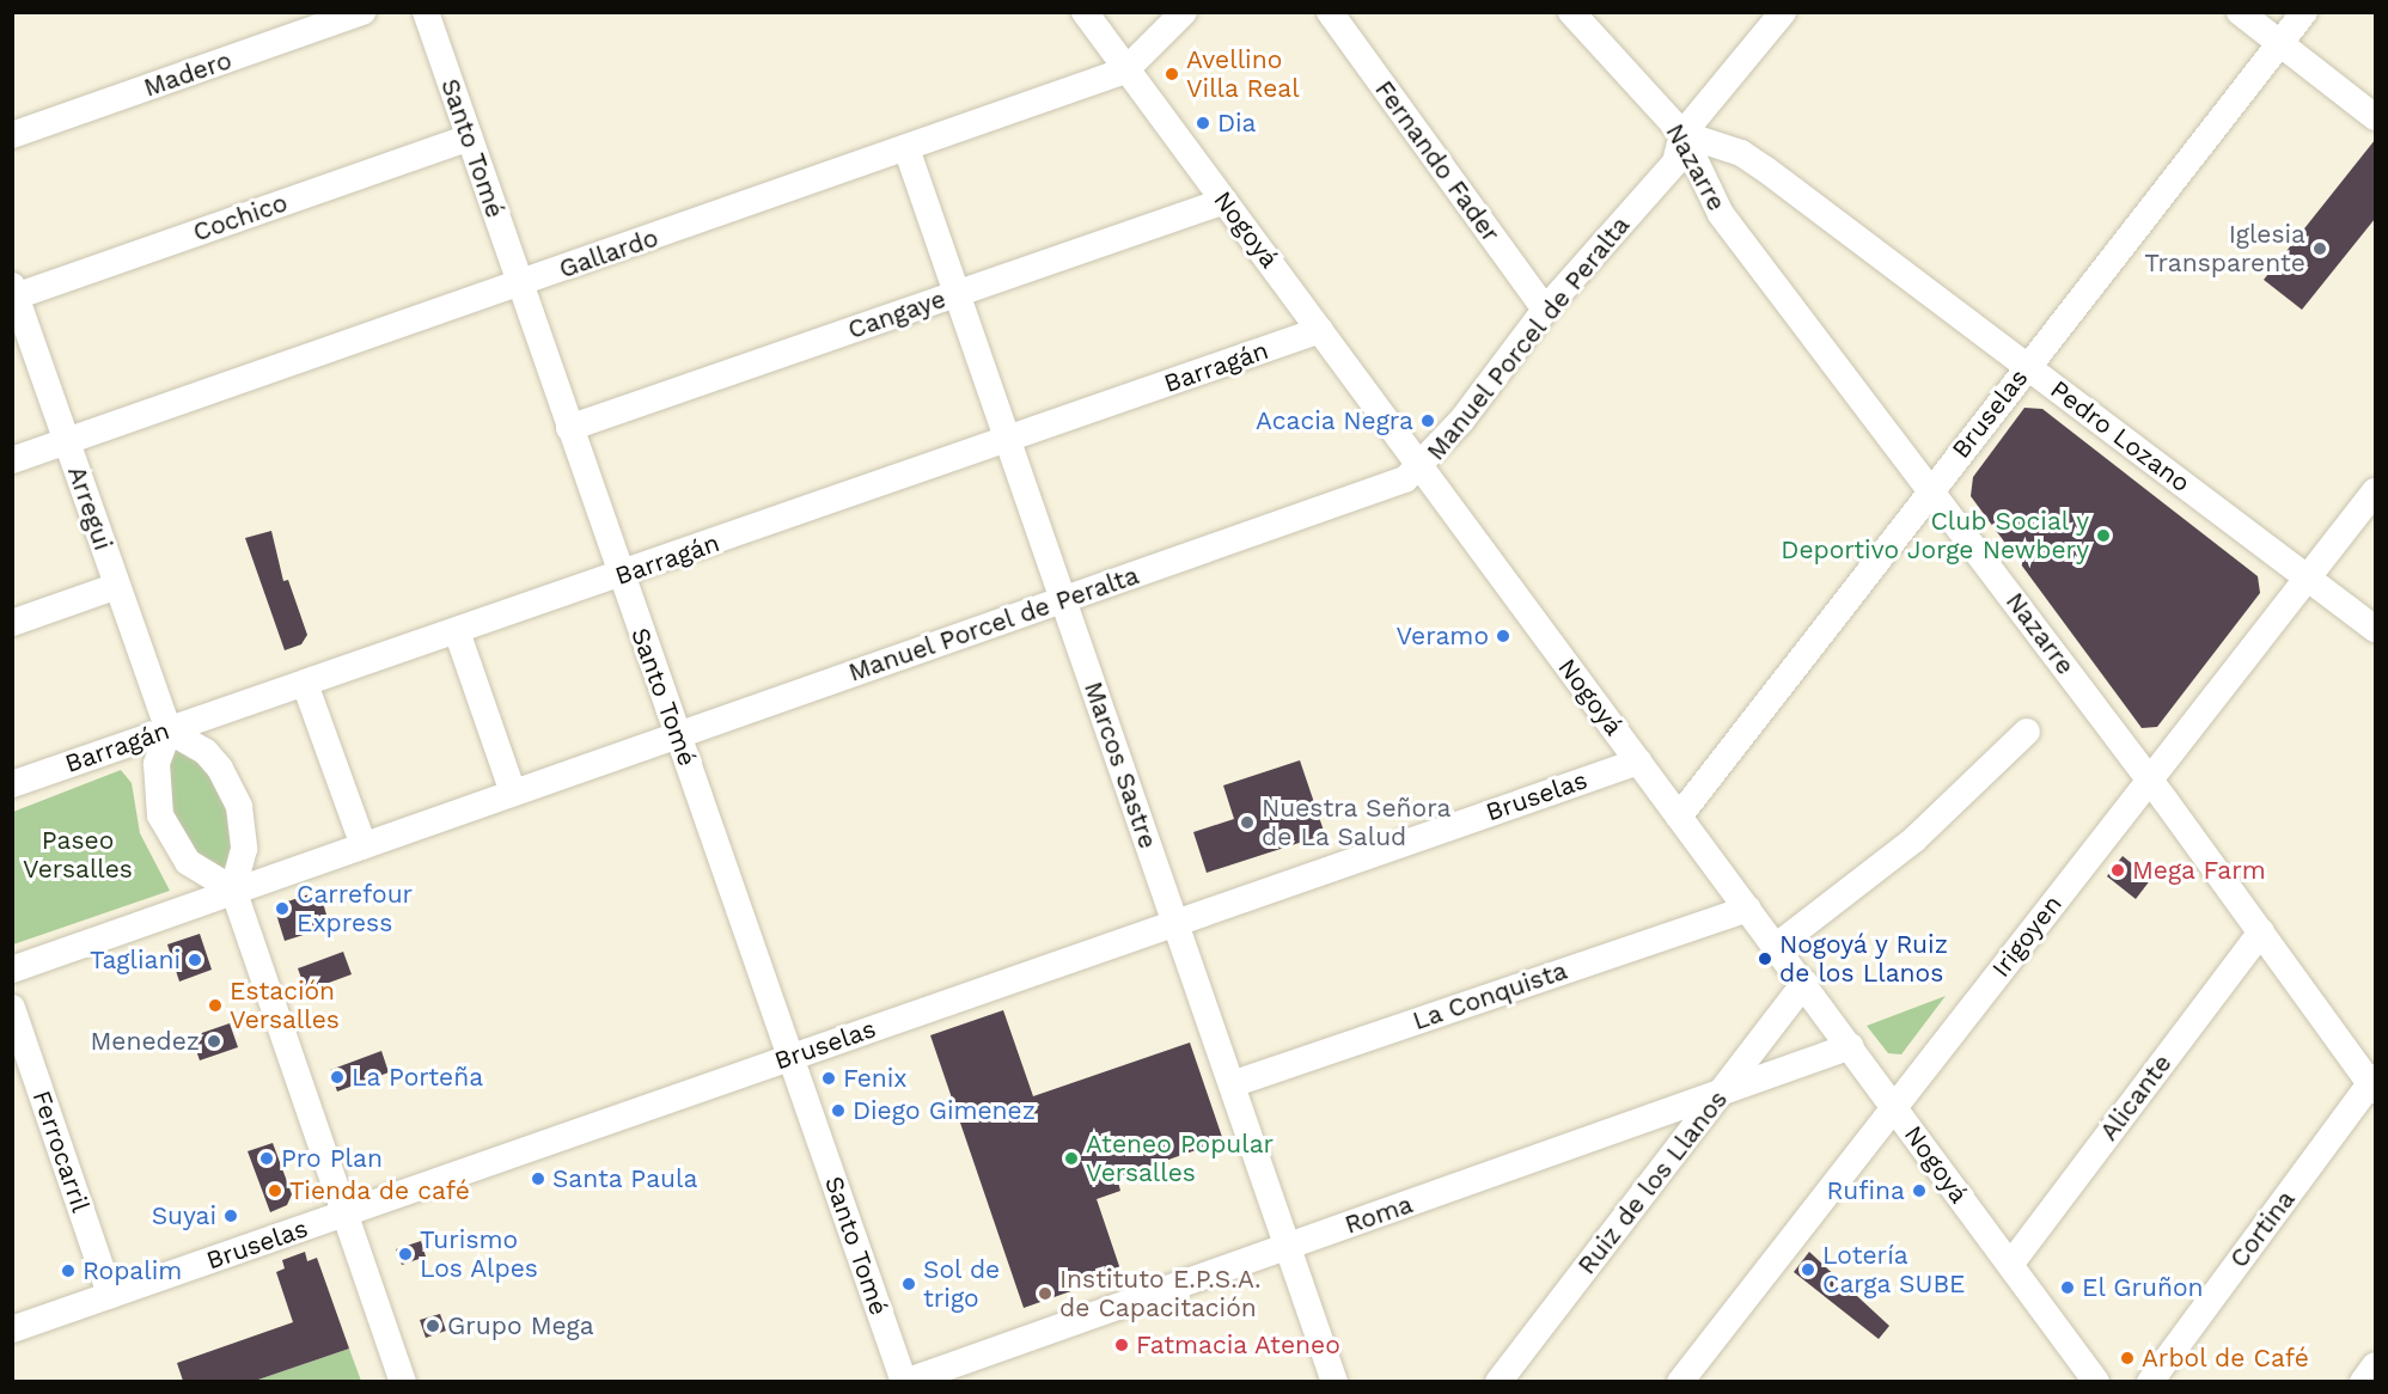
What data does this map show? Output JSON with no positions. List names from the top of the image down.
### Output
{
  "streets": {
    "street": [
      "Madero",
      "Santo Tomé",
      "Fernando Fader",
      "Nazarre",
      "Cochico",
      "Nogoyá",
      "Gallardo",
      "Cangaye",
      "Manuel Porcel de Peralta",
      "Barragán",
      "Bruselas",
      "Pedro Lozano",
      "Arregui",
      "Marcos Sastre",
      "Irigoyen",
      "La Conquista",
      "Alicante",
      "Ferrocarril",
      "Ruiz de los Llanos",
      "Roma",
      "Cortina"
    ]
  },
  "crossings": [
    ["Santo Tomé", "Cochico"],
    ["Santo Tomé", "Gallardo"],
    ["Santo Tomé", "Cangaye"],
    ["Santo Tomé", "Manuel Porcel de Peralta"],
    ["Santo Tomé", "Barragán"],
    ["Santo Tomé", "Bruselas"],
    ["Santo Tomé", "Roma"],
    ["Fernando Fader", "Manuel Porcel de Peralta"],
    ["Nazarre", "Manuel Porcel de Peralta"],
    ["Nazarre", "Bruselas"],
    ["Nazarre", "Pedro Lozano"],
    ["Nazarre", "Irigoyen"],
    ["Nazarre", "Alicante"],
    ["Nazarre", "Cortina"],
    ["Cochico", "Arregui"],
    ["Nogoyá", "Gallardo"],
    ["Nogoyá", "Cangaye"],
    ["Nogoyá", "Manuel Porcel de Peralta"],
    ["Nogoyá", "Barragán"],
    ["Nogoyá", "Bruselas"],
    ["Nogoyá", "Irigoyen"],
    ["Nogoyá", "La Conquista"],
    ["Nogoyá", "Alicante"],
    ["Nogoyá", "Ruiz de los Llanos"],
    ["Nogoyá", "Roma"],
    ["Gallardo", "Arregui"],
    ["Gallardo", "Marcos Sastre"],
    ["Cangaye", "Marcos Sastre"],
    ["Manuel Porcel de Peralta", "Pedro Lozano"],
    ["Manuel Porcel de Peralta", "Marcos Sastre"],
    ["Barragán", "Arregui"],
    ["Barragán", "Marcos Sastre"],
    ["Bruselas", "Pedro Lozano"],
    ["Bruselas", "Marcos Sastre"],
    ["Bruselas", "Ferrocarril"],
    ["Pedro Lozano", "Irigoyen"],
    ["Marcos Sastre", "La Conquista"],
    ["Marcos Sastre", "Roma"],
    ["Ruiz de los Llanos", "Roma"]
  ],
  "parks": ["Paseo Versalles"],
  "places": [
    "Avellino Villa Real",
    "Dia",
    "Iglesia Transparente",
    "Acacia Negra",
    "Club Social y Deportivo Jorge Newbery",
    "Veramo",
    "Nuestra Señora de La Salud",
    "Mega Farm",
    "Carrefour Express",
    "Nogoyá y Ruiz de los Llanos",
    "Tagliani",
    "Estación Versalles",
    "Menedez",
    "La Porteña",
    "Fenix",
    "Diego Gimenez",
    "Pro Plan",
    "Ateneo Popular Versalles",
    "Santa Paula",
    "Tienda de café",
    "Rufina",
    "Suyai",
    "Turismo Los Alpes",
    "Lotería Carga SUBE",
    "Ropalim",
    "Sol de trigo",
    "El Gruñon",
    "Instituto E.P.S.A. de Capacitación",
    "Grupo Mega",
    "Fatmacia Ateneo",
    "Arbol de Café"
  ]
}
